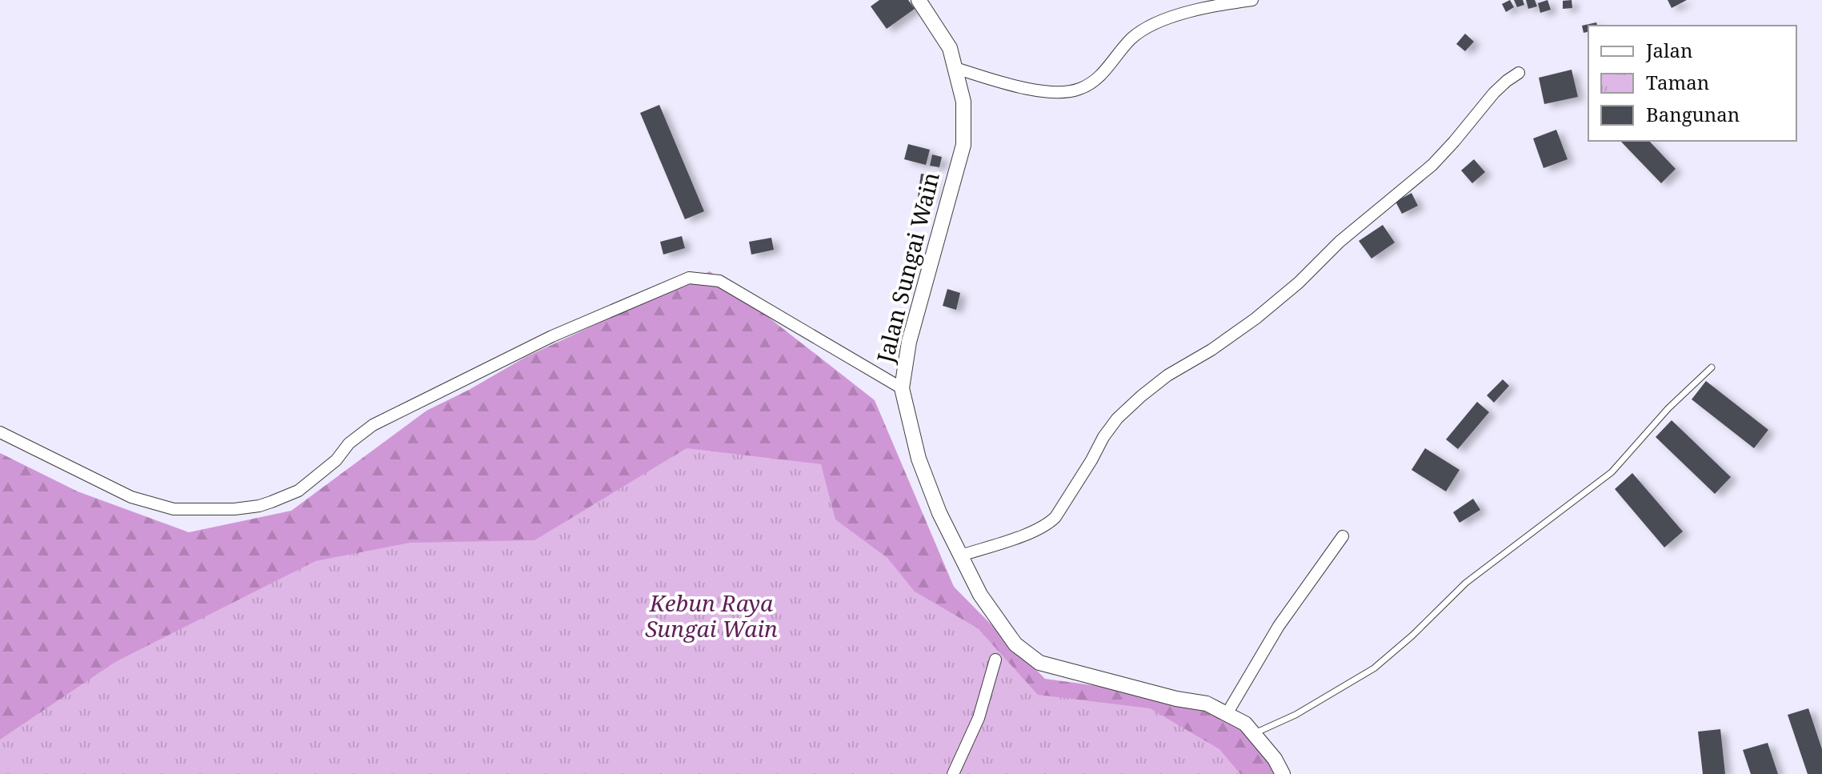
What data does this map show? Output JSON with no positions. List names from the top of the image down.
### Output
{
  "streets": {
    "street": ["Jalan Sungai Wain"]
  },
  "parks": ["Kebun Raya Sungai Wain"],
  "legend": ["Jalan", "Taman", "Bangunan"]
}
